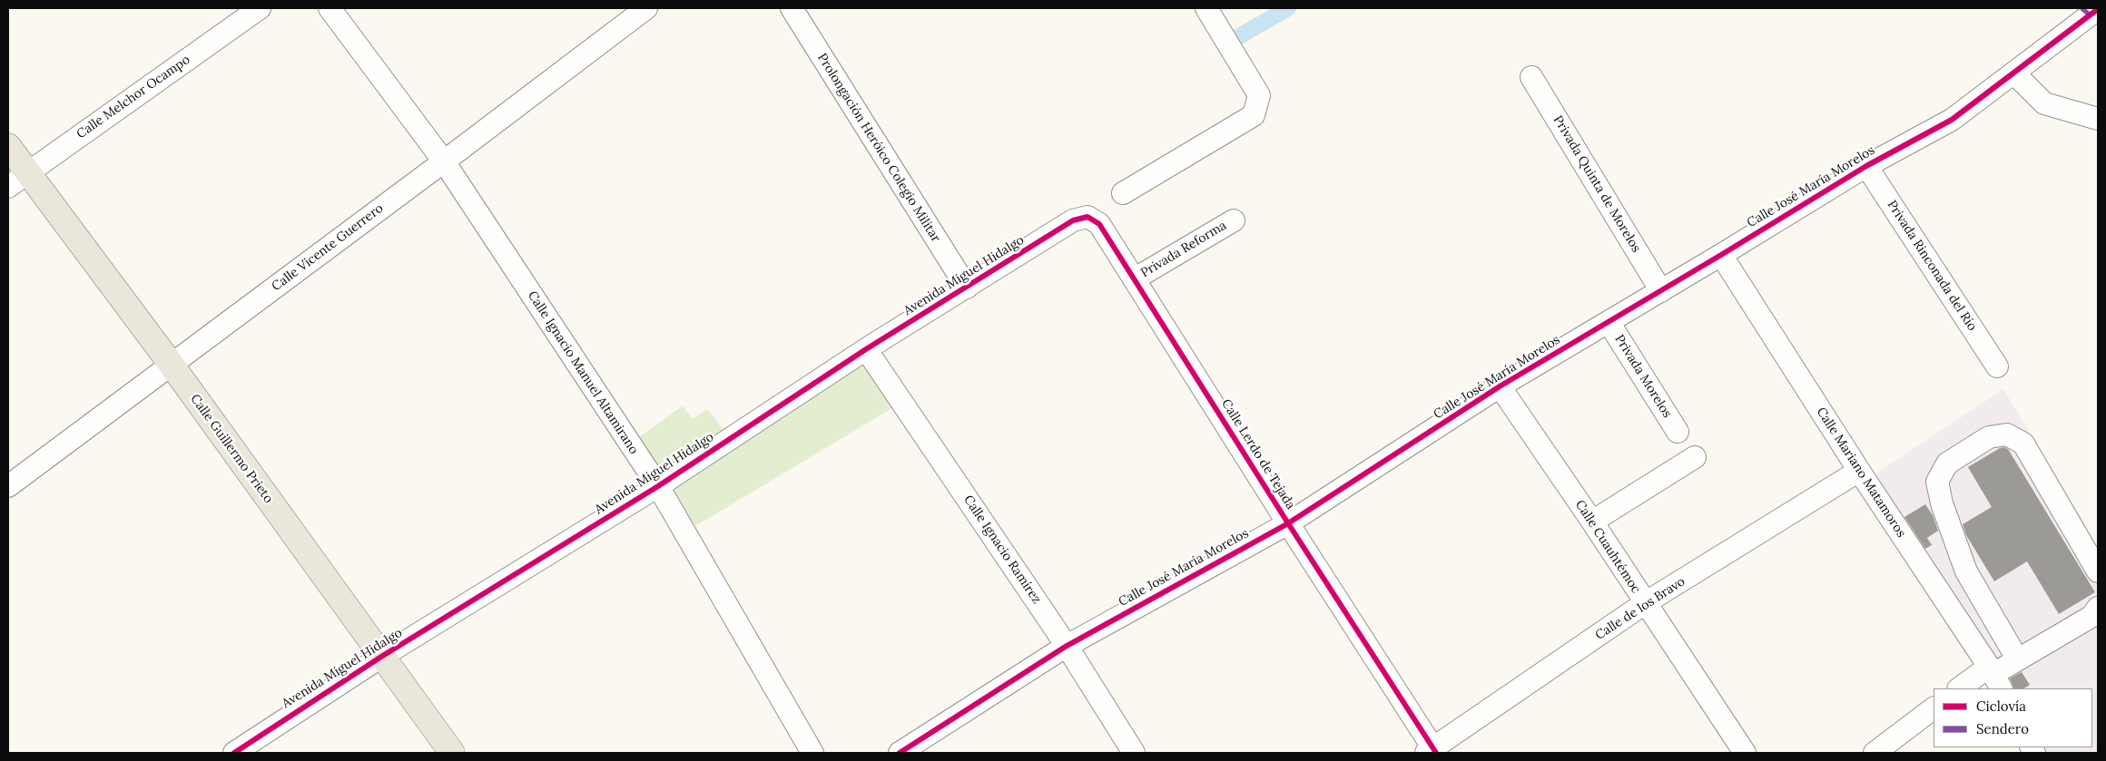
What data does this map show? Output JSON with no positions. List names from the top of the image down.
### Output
{
  "streets": {
    "main road": ["Calle Guillermo Prieto"],
    "street": [
      "Calle Melchor Ocampo",
      "Prolongación Heróico Colegio Militar",
      "Privada Quinta de Morelos",
      "Calle José María Morelos",
      "Calle Vicente Guerrero",
      "Privada Reforma",
      "Privada Rinconada del Río",
      "Avenida Miguel Hidalgo",
      "Calle Ignacio Manuel Altamirano",
      "Privada Morelos",
      "Calle Lerdo de Tejada",
      "Calle Mariano Matamoros",
      "Calle Cuauhtémoc",
      "Calle Ignacio Ramírez",
      "Calle de los Bravo"
    ]
  },
  "crossings": [
    ["Calle Melchor Ocampo", "Calle Guillermo Prieto"],
    ["Prolongación Heróico Colegio Militar", "Avenida Miguel Hidalgo"],
    ["Privada Quinta de Morelos", "Calle José María Morelos"],
    ["Calle José María Morelos", "Privada Rinconada del Río"],
    ["Calle José María Morelos", "Privada Morelos"],
    ["Calle José María Morelos", "Calle Lerdo de Tejada"],
    ["Calle José María Morelos", "Calle Mariano Matamoros"],
    ["Calle José María Morelos", "Calle Cuauhtémoc"],
    ["Calle José María Morelos", "Calle Ignacio Ramírez"],
    ["Calle Vicente Guerrero", "Calle Ignacio Manuel Altamirano"],
    ["Calle Vicente Guerrero", "Calle Guillermo Prieto"],
    ["Privada Reforma", "Calle Lerdo de Tejada"],
    ["Avenida Miguel Hidalgo", "Calle Ignacio Manuel Altamirano"],
    ["Avenida Miguel Hidalgo", "Calle Guillermo Prieto"],
    ["Avenida Miguel Hidalgo", "Calle Lerdo de Tejada"],
    ["Avenida Miguel Hidalgo", "Calle Ignacio Ramírez"],
    ["Calle Lerdo de Tejada", "Calle de los Bravo"],
    ["Calle Mariano Matamoros", "Calle de los Bravo"],
    ["Calle Cuauhtémoc", "Calle de los Bravo"]
  ],
  "legend": ["Ciclovía", "Sendero"]
}
